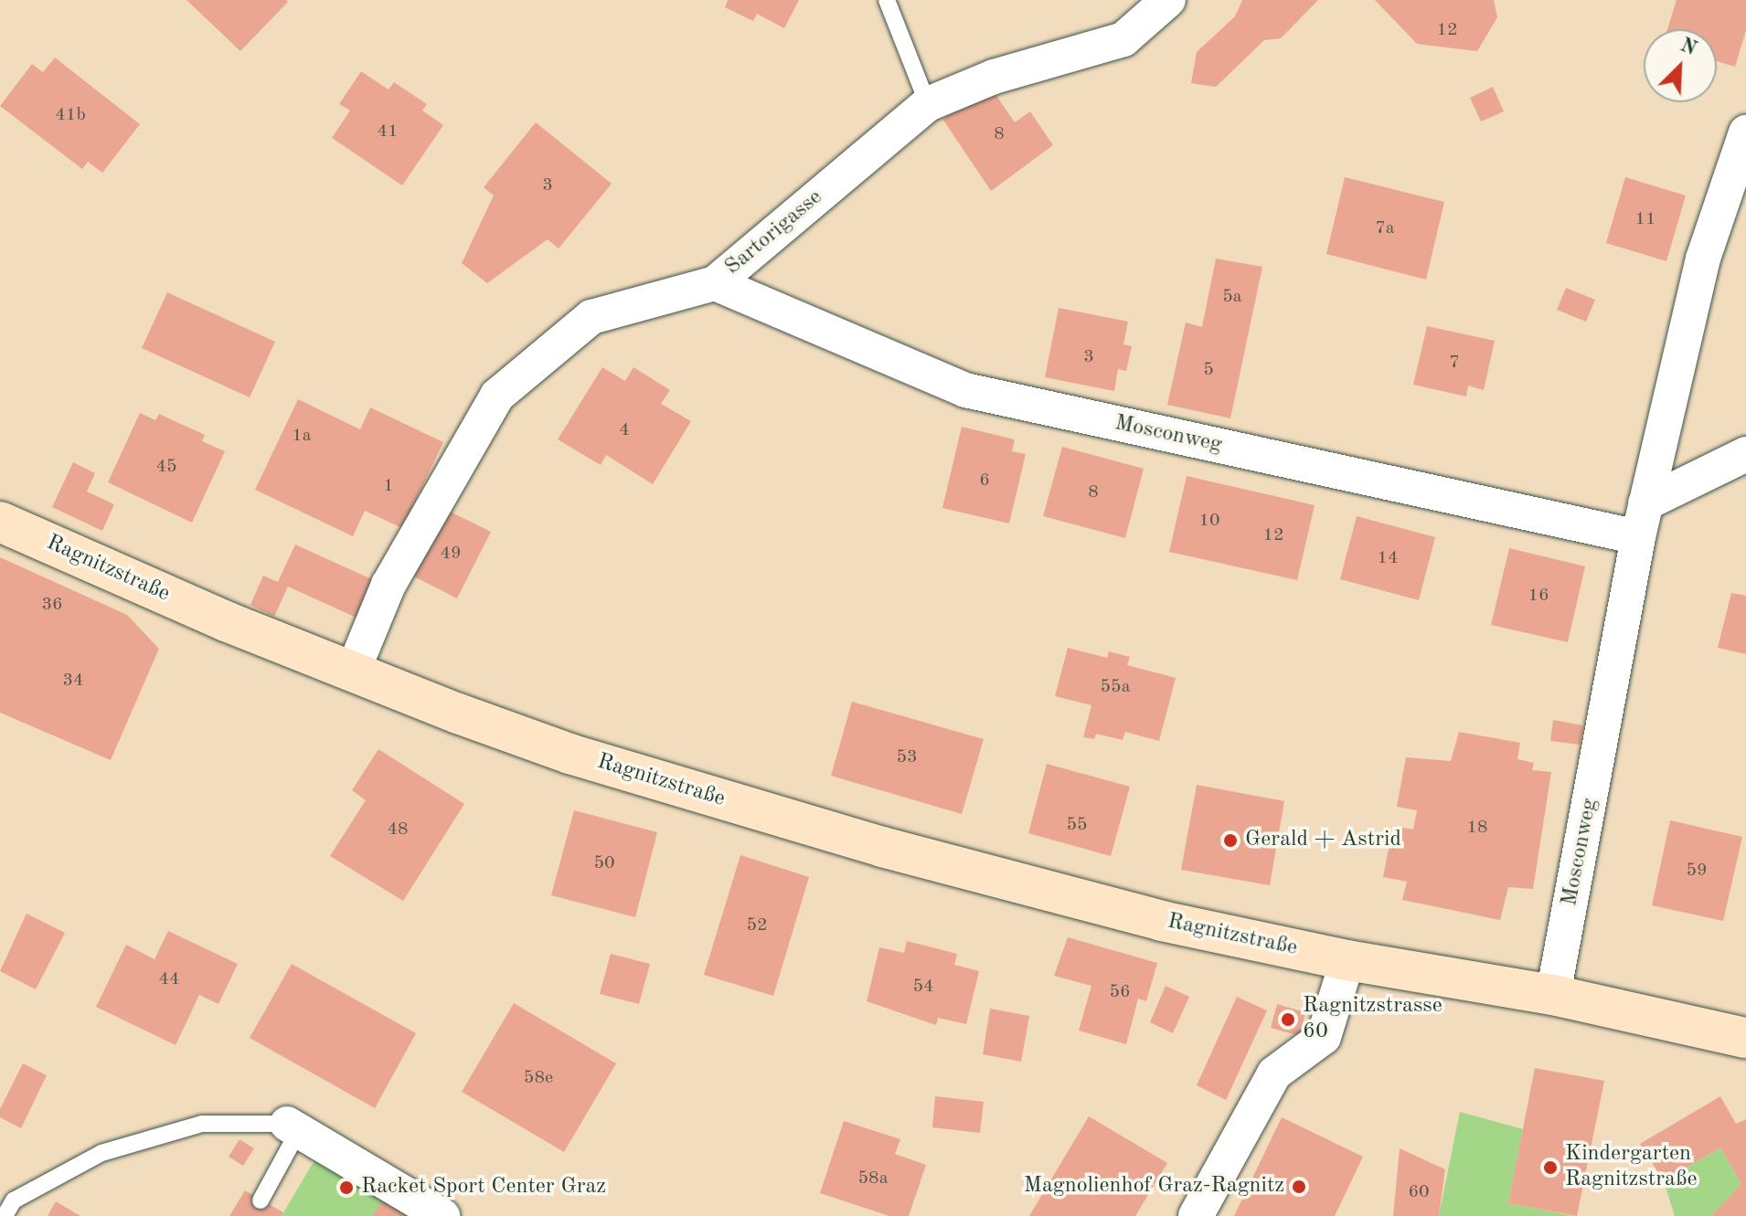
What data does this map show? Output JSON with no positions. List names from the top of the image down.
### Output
{
  "streets": {
    "main road": ["Ragnitzstraße"],
    "street": ["Sartorigasse", "Mosconweg"]
  },
  "crossings": [
    ["Sartorigasse", "Mosconweg"],
    ["Sartorigasse", "Ragnitzstraße"],
    ["Mosconweg", "Ragnitzstraße"]
  ],
  "places": [
    "Gerald + Astrid",
    "Ragnitzstrasse 60",
    "Kindergarten Ragnitzstraße",
    "Magnolienhof Graz-Ragnitz",
    "Racket Sport Center Graz"
  ],
  "house_numbers": [
    "12",
    "41b",
    "41",
    "8",
    "3",
    "11",
    "7a",
    "5a",
    "3",
    "7",
    "5",
    "4",
    "1a",
    "45",
    "6",
    "1",
    "8",
    "10",
    "12",
    "49",
    "14",
    "16",
    "36",
    "34",
    "55a",
    "53",
    "55",
    "18",
    "48",
    "50",
    "59",
    "52",
    "44",
    "54",
    "56",
    "58e",
    "58a",
    "60"
  ],
  "north": "top right"
}
